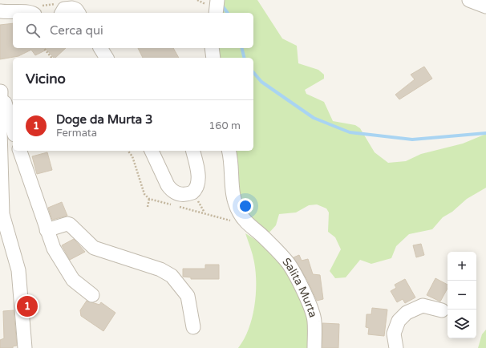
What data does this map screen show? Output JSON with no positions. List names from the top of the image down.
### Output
{
  "streets": {
    "street": ["Salita Murta"]
  },
  "page": {
    "search": "Cerca qui",
    "heading": "Vicino",
    "list": [
      {
        "mark": "1",
        "name": "Doge da Murta 3",
        "note": "Fermata",
        "value": "160 m"
      }
    ],
    "map_buttons": ["+", "−"],
    "pins": "1"
  }
}
